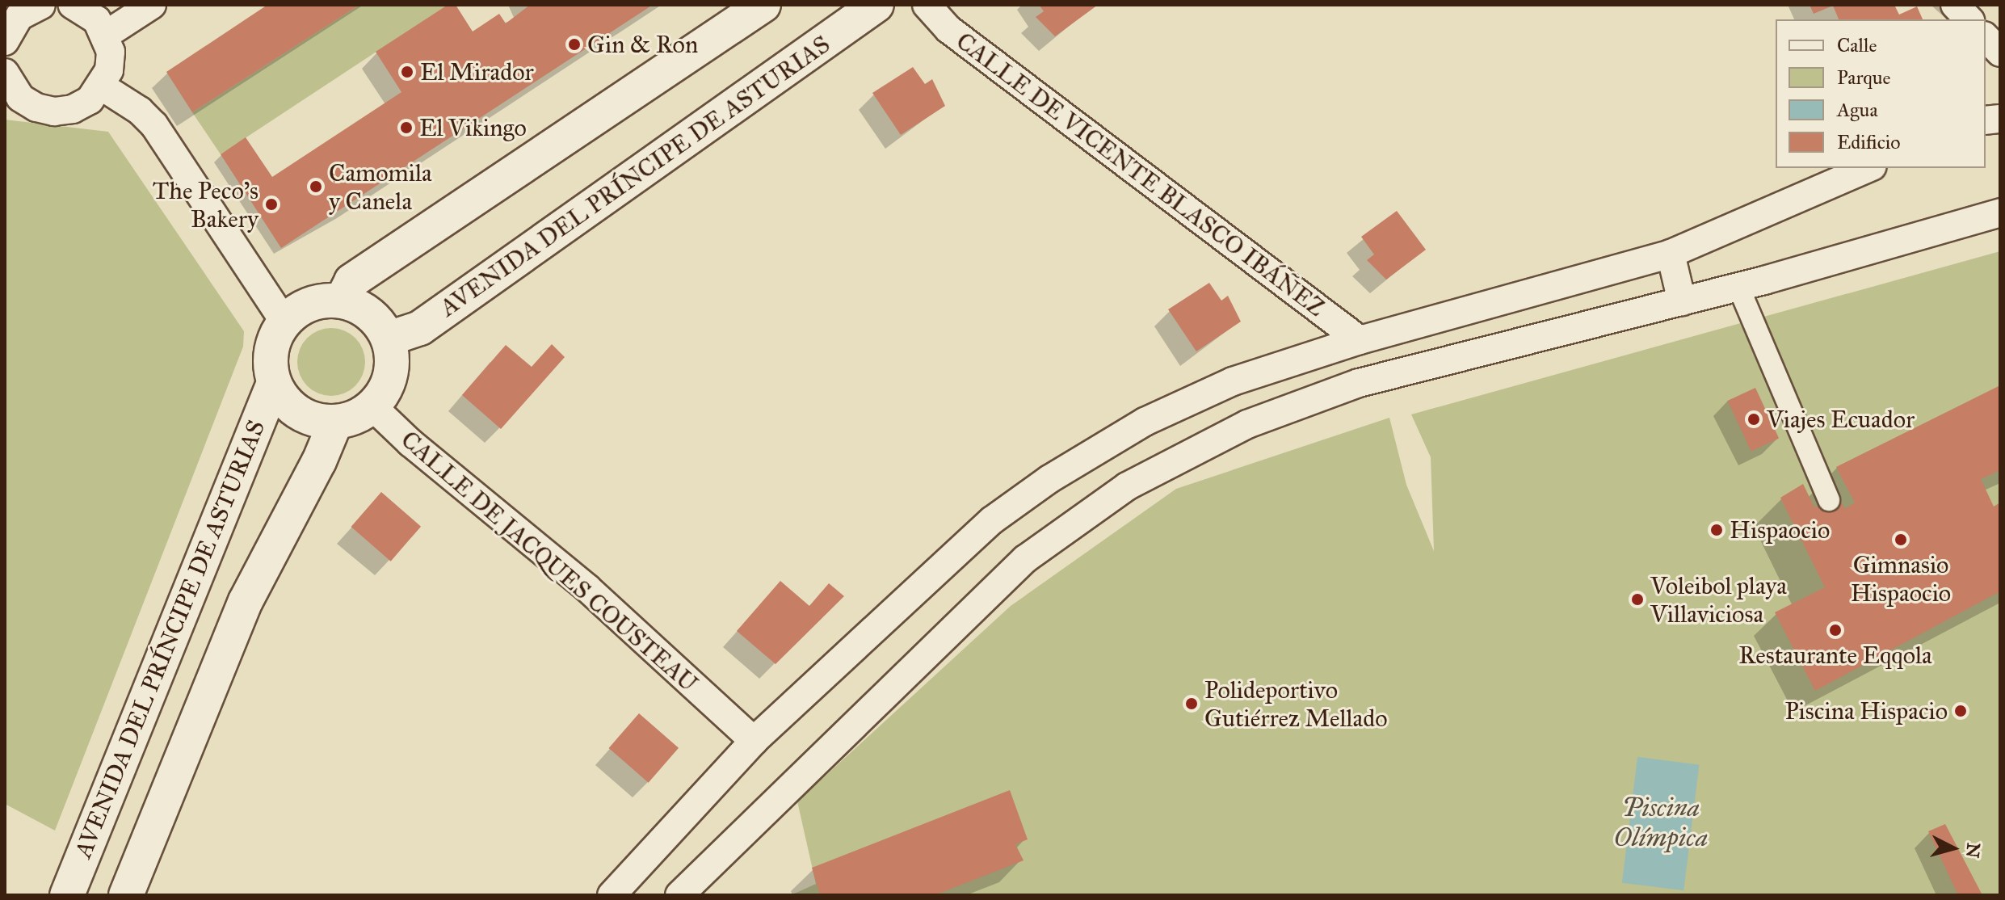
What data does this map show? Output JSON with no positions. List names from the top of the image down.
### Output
{
  "streets": {
    "street": ["CALLE DE VICENTE BLASCO IBÁÑEZ", "AVENIDA DEL PRÍNCIPE DE ASTURIAS", "CALLE DE JACQUES COUSTEAU"]
  },
  "crossings": [
    ["AVENIDA DEL PRÍNCIPE DE ASTURIAS", "CALLE DE JACQUES COUSTEAU"]
  ],
  "water": ["Piscina Olímpica"],
  "places": [
    "Gin & Ron",
    "El Mirador",
    "El Vikingo",
    "Camomila y Canela",
    "The Peco's Bakery",
    "Viajes Ecuador",
    "Hispaocio",
    "Gimnasio Hispaocio",
    "Voleibol playa Villaviciosa",
    "Restaurante Eqqola",
    "Polideportivo Gutiérrez Mellado",
    "Piscina Hispacio"
  ],
  "legend": [
    "Calle",
    "Parque",
    "Agua",
    "Edificio"
  ],
  "north": "right"
}
